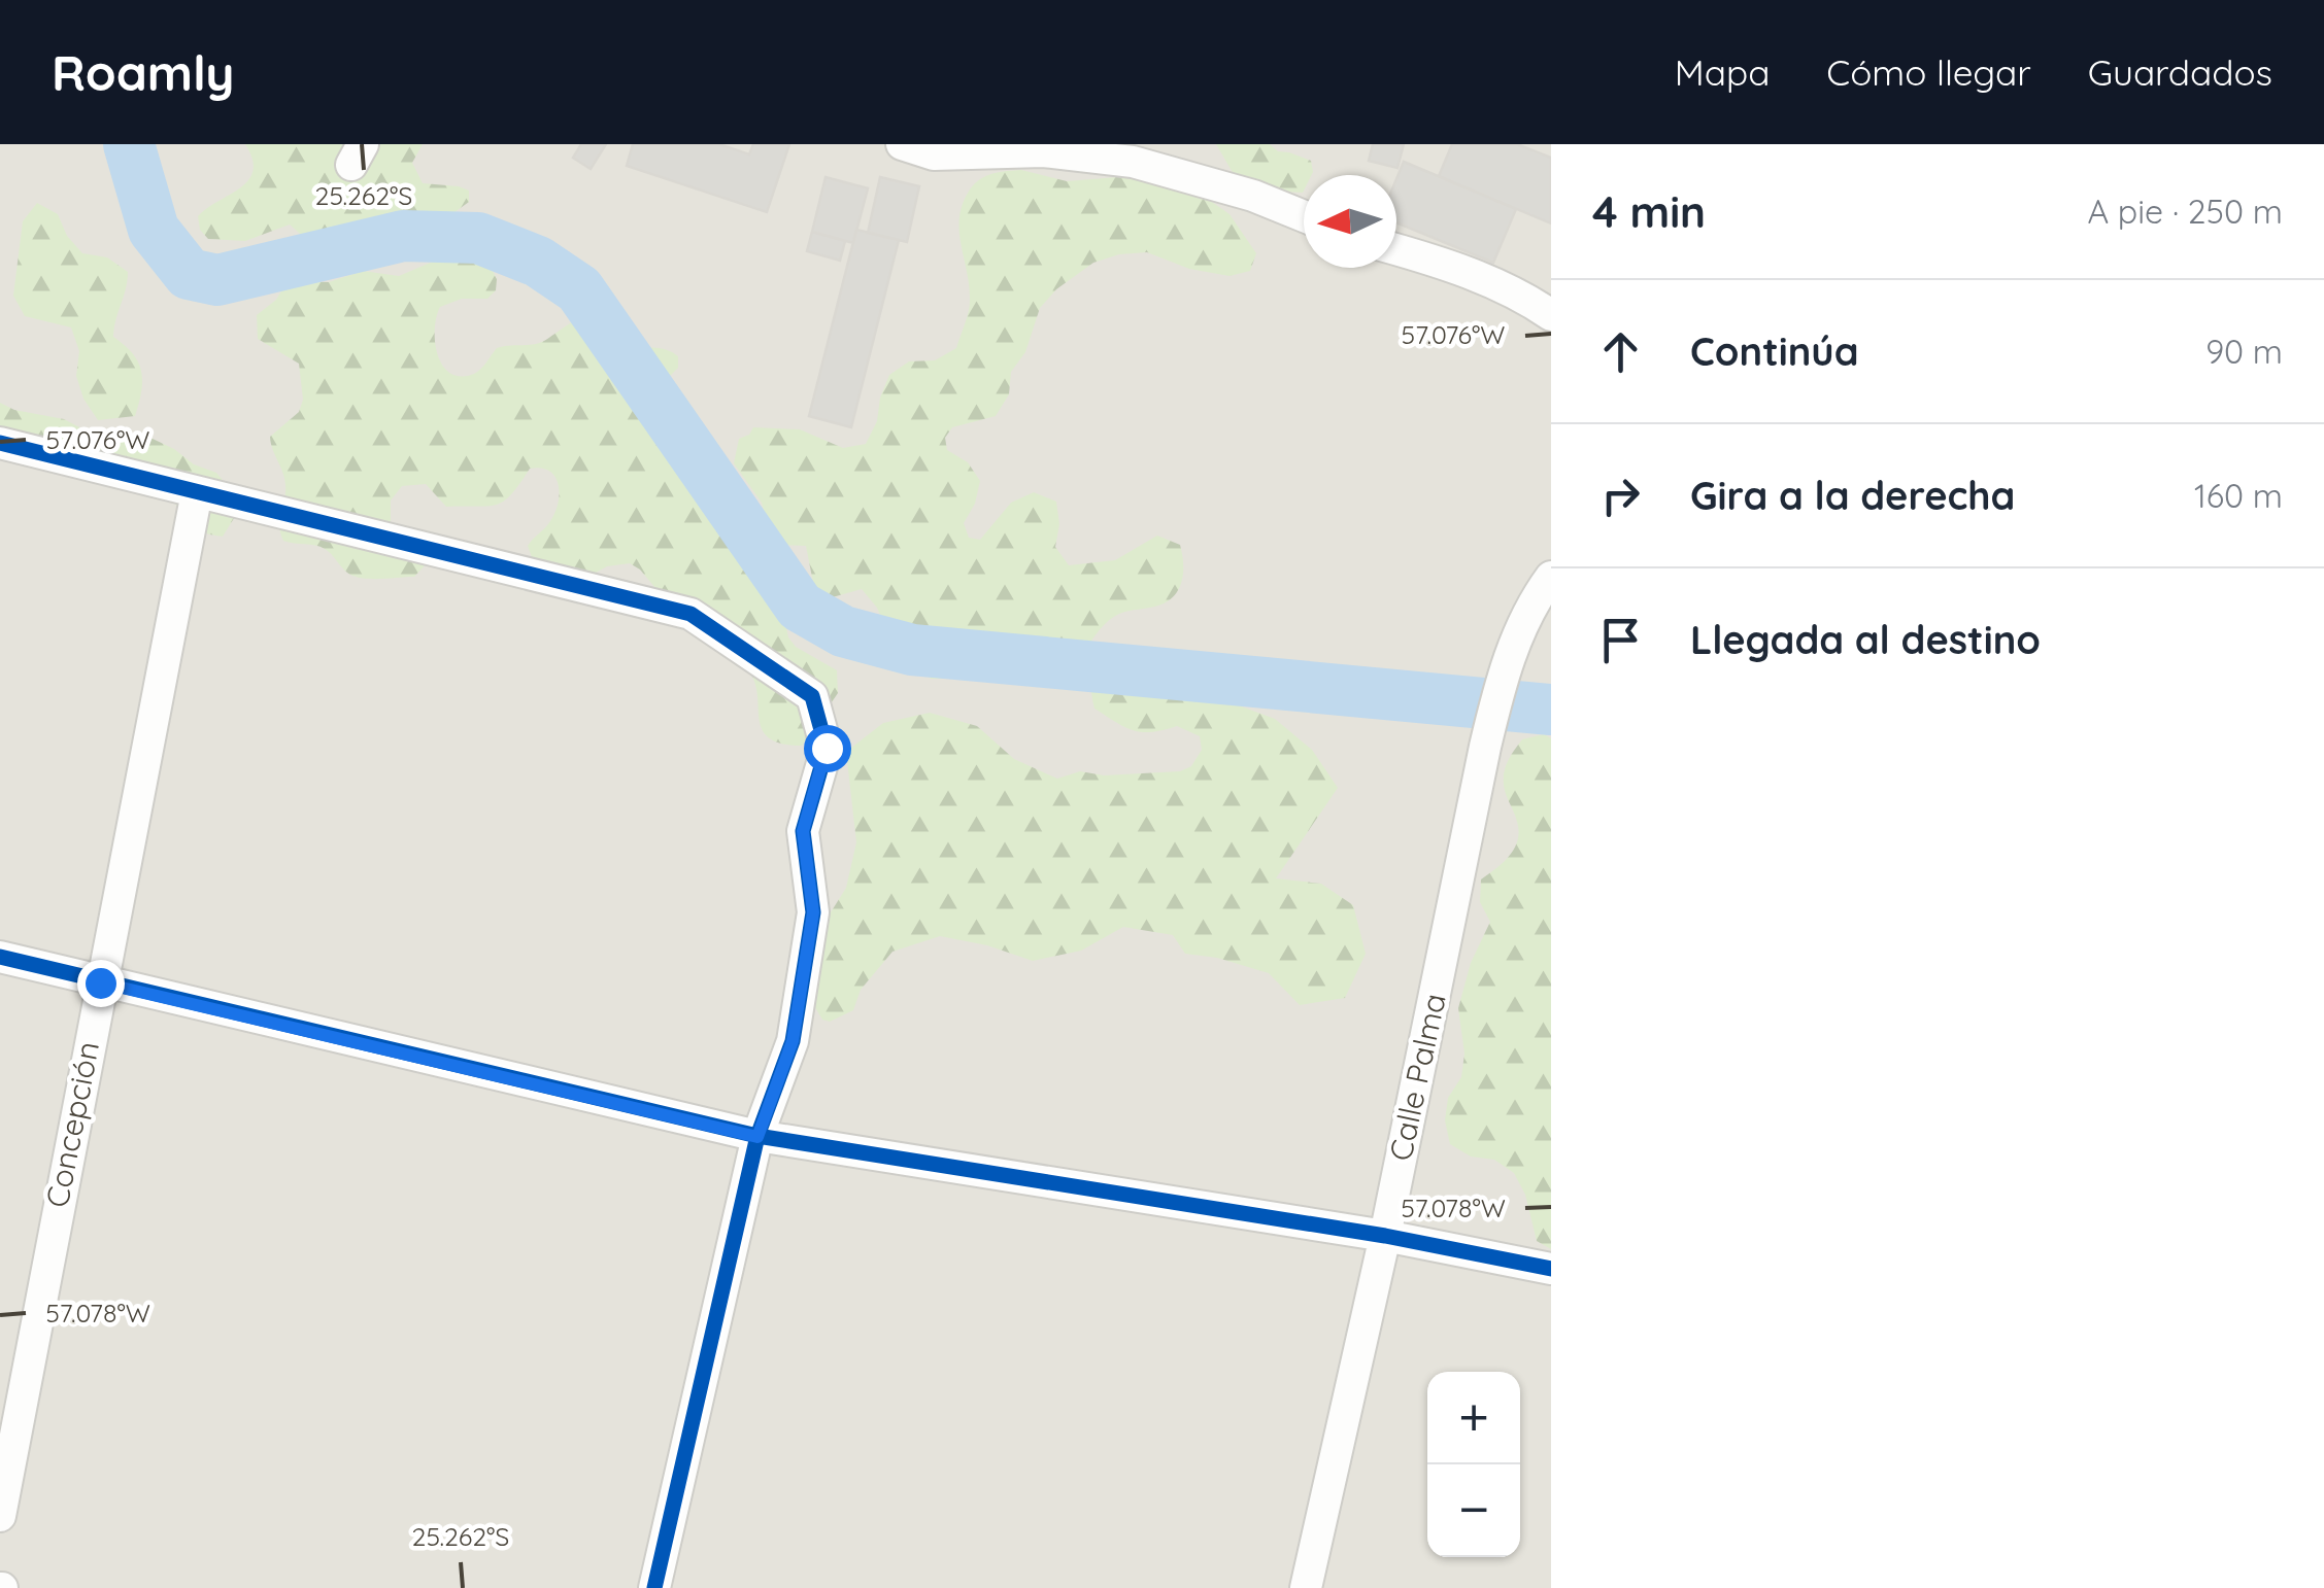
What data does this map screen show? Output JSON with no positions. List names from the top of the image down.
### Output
{
  "streets": {
    "street": ["Calle Palma", "Concepción"]
  },
  "north": "left",
  "page": {
    "header": "Roamly",
    "nav": ["Mapa", "Cómo llegar", "Guardados"],
    "heading": ["4 min", "A pie · 250 m"],
    "list": [
      ["Continúa", "90 m"],
      ["Gira a la derecha", "160 m"],
      "Llegada al destino"
    ],
    "map_buttons": ["+", "−"]
  },
  "coordinates": ["25.262°S", "57.076°W", "57.078°W"]
}
